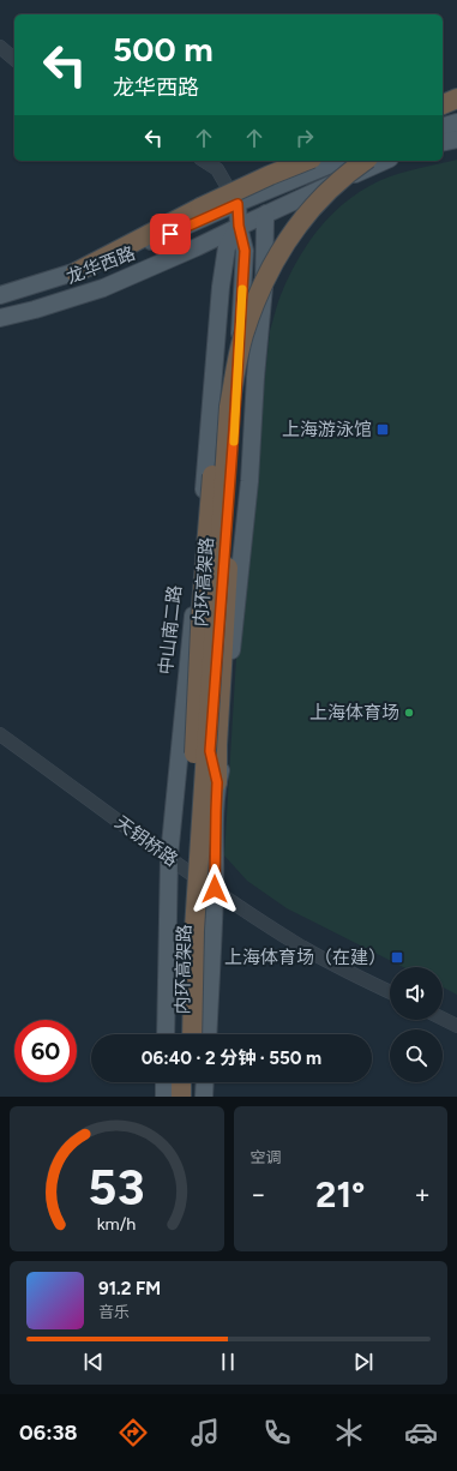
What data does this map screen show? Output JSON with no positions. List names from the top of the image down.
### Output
{
  "streets": {
    "highway": ["内环高架路"],
    "main road": ["龙华西路", "中山南二路"],
    "street": ["天钥桥路"]
  },
  "crossings": [
    ["龙华西路", "中山南二路"],
    ["中山南二路", "天钥桥路"]
  ],
  "places": {
    "transit": ["上海游泳馆", "上海体育场（在建）"],
    "other": ["上海体育场"]
  },
  "page": {
    "turn": ["500 m", "龙华西路"],
    "limit": "60",
    "trip": "06:40 · 2 分钟 · 550 m",
    "tile": "空调",
    "heat": ["−", "21°", "+"],
    "song": ["91.2 FM", "音乐"],
    "tabs": "06:38",
    "gauge": ["53", "km/h"]
  }
}
